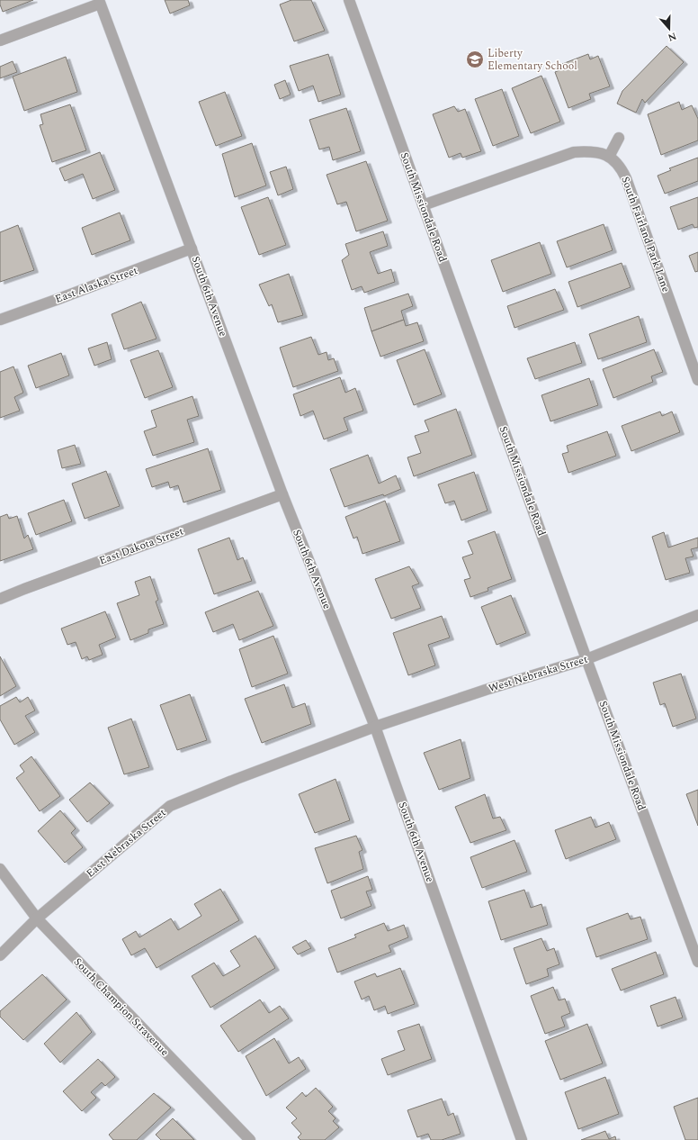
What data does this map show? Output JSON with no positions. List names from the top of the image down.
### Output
{
  "streets": {
    "street": [
      "South Missiondale Road",
      "South Fairland Park Lane",
      "East Alaska Street",
      "South 6th Avenue",
      "East Dakota Street",
      "West Nebraska Street",
      "East Nebraska Street",
      "South Champion Stravenue"
    ]
  },
  "crossings": [
    ["South Missiondale Road", "South Fairland Park Lane"],
    ["South Missiondale Road", "West Nebraska Street"],
    ["East Alaska Street", "South 6th Avenue"],
    ["South 6th Avenue", "East Dakota Street"],
    ["South 6th Avenue", "West Nebraska Street"],
    ["South 6th Avenue", "East Nebraska Street"],
    ["West Nebraska Street", "East Nebraska Street"],
    ["East Nebraska Street", "South Champion Stravenue"]
  ],
  "places": {
    "school or university": ["Liberty Elementary School"]
  },
  "north": "bottom"
}
